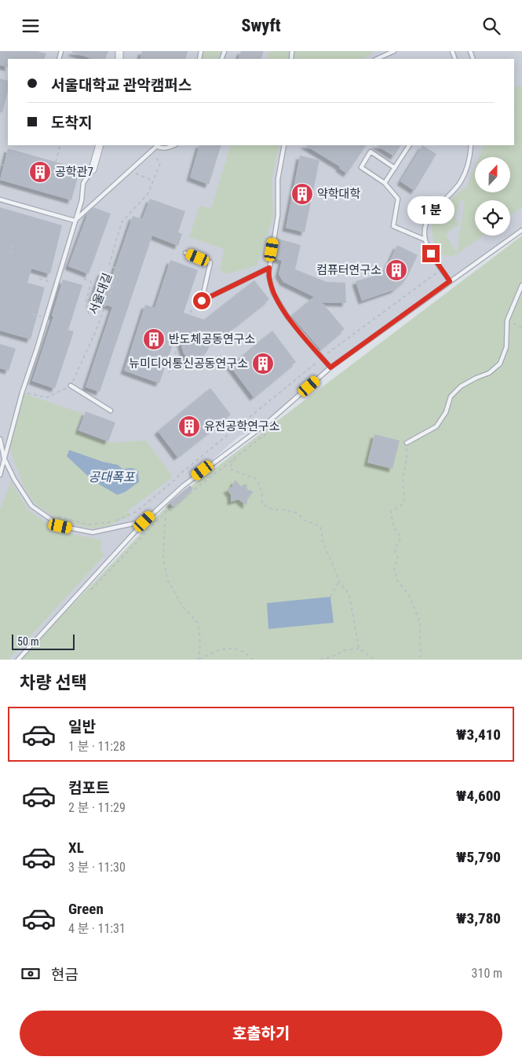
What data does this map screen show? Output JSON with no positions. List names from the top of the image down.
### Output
{
  "streets": {
    "path": ["서울대길"]
  },
  "water": ["공대폭포"],
  "places": {
    "building": [
      "공학관7",
      "약학대학",
      "컴퓨터연구소",
      "반도체공동연구소",
      "뉴미디어통신공동연구소",
      "유전공학연구소"
    ]
  },
  "scale_bar": "50 m",
  "north": "top",
  "page": {
    "header": "Swyft",
    "banner": ["서울대학교 관악캠퍼스", "도착지"],
    "bubble": "1 분",
    "scale": "50 m",
    "heading": "차량 선택",
    "list": [
      {
        "name": "일반",
        "note": "1 분 · 11:28",
        "value": "₩3,410"
      },
      {
        "name": "컴포트",
        "note": "2 분 · 11:29",
        "value": "₩4,600"
      },
      {
        "name": "XL",
        "note": "3 분 · 11:30",
        "value": "₩5,790"
      },
      {
        "name": "Green",
        "note": "4 분 · 11:31",
        "value": "₩3,780"
      }
    ],
    "pay": ["현금", "310 m"],
    "buttons": "호출하기"
  }
}
